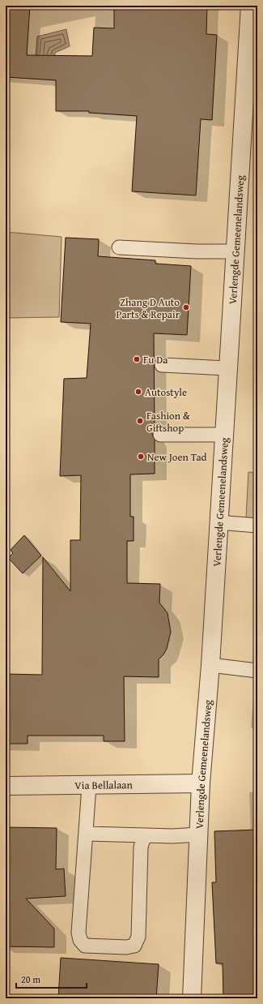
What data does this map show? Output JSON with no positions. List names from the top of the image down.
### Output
{
  "streets": {
    "street": ["Verlengde Gemeenelandsweg", "Via Bellalaan"]
  },
  "crossings": [
    ["Verlengde Gemeenelandsweg", "Via Bellalaan"]
  ],
  "places": [
    "Zhang D Auto Parts & Repair",
    "Fu Da",
    "Autostyle",
    "Fashion & Giftshop",
    "New Joen Tad"
  ],
  "scale_bar": "20 m"
}
